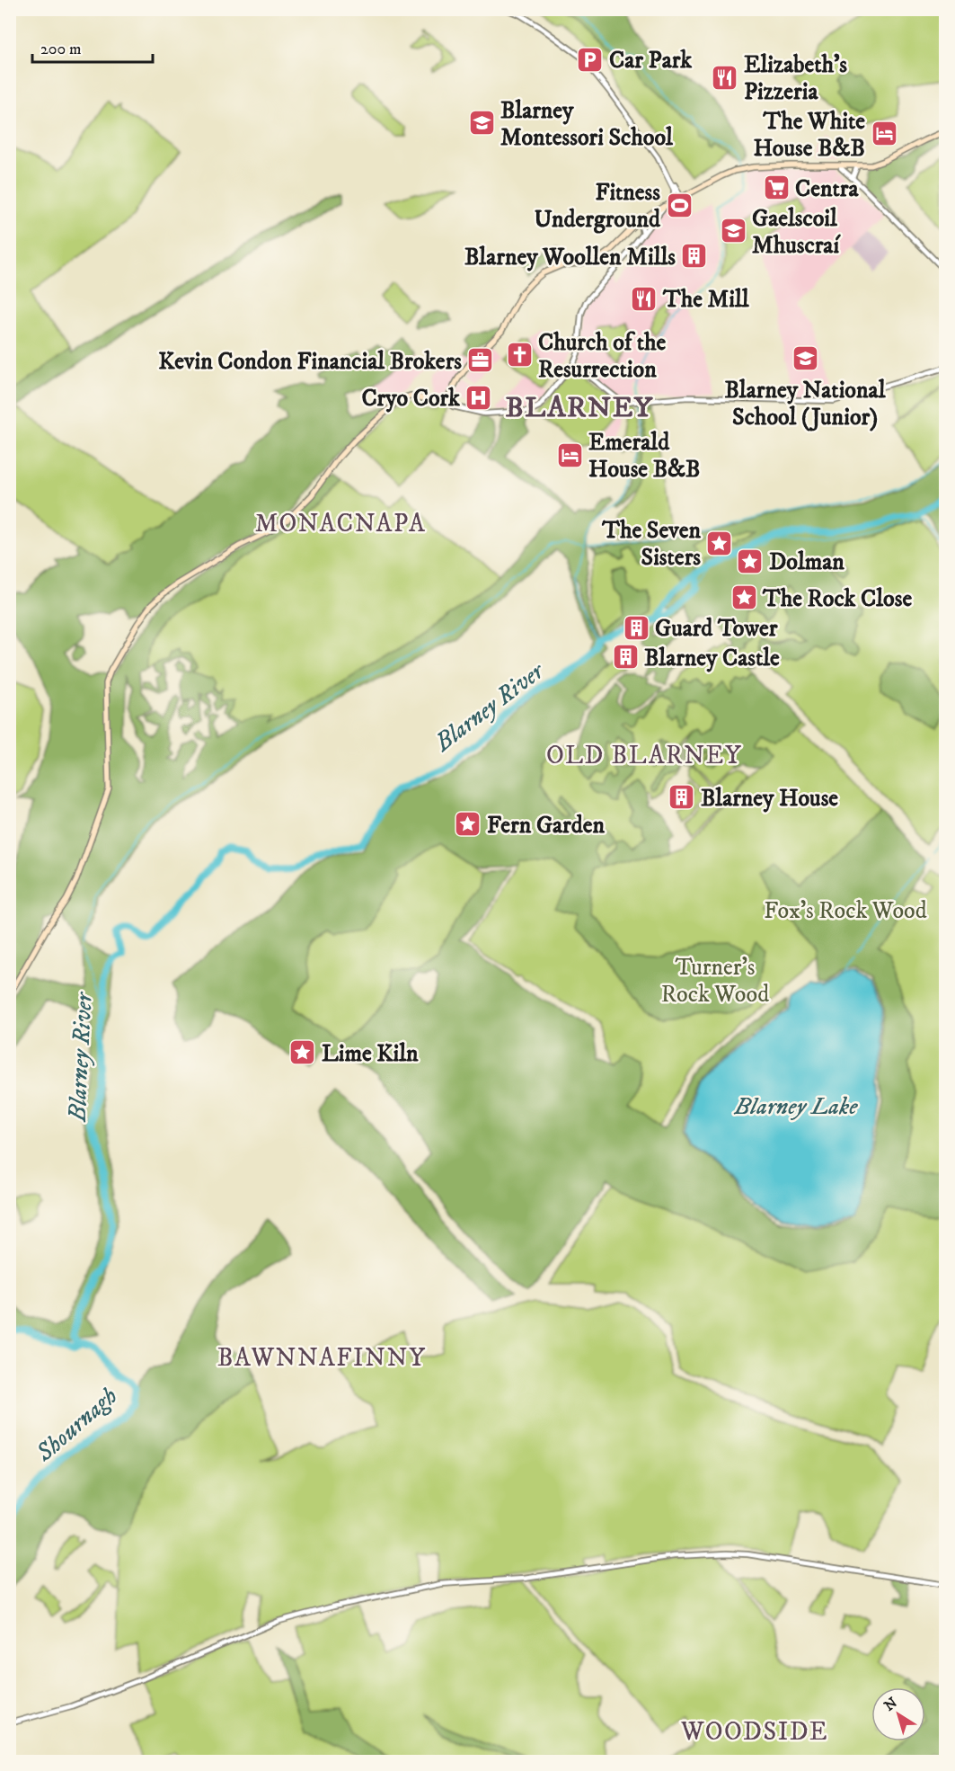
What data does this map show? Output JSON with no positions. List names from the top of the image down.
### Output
{
  "districts": [
    "BLARNEY",
    "MONACNAPA",
    "OLD BLARNEY",
    "BAWNNAFINNY",
    "WOODSIDE"
  ],
  "water": ["Blarney River", "Blarney Lake", "Shournagh"],
  "parks": ["Fox's Rock Wood", "Turner's Rock Wood"],
  "places": {
    "parking": ["Car Park"],
    "restaurant": ["Elizabeth's Pizzeria", "The Mill"],
    "school or university": ["Blarney Montessori School", "Gaelscoil Mhuscraí", "Blarney National School (Junior)"],
    "hotel": ["The White House B&B", "Emerald House B&B"],
    "supermarket": ["Centra"],
    "sports": ["Fitness Underground"],
    "building": [
      "Blarney Woollen Mills",
      "Guard Tower",
      "Blarney Castle",
      "Blarney House"
    ],
    "church": ["Church of the Resurrection"],
    "office": ["Kevin Condon Financial Brokers"],
    "hospital": ["Cryo Cork"],
    "place": [
      "The Seven Sisters",
      "Dolman",
      "The Rock Close",
      "Fern Garden",
      "Lime Kiln"
    ]
  },
  "scale_bar": "200 m",
  "north": "top left"
}
